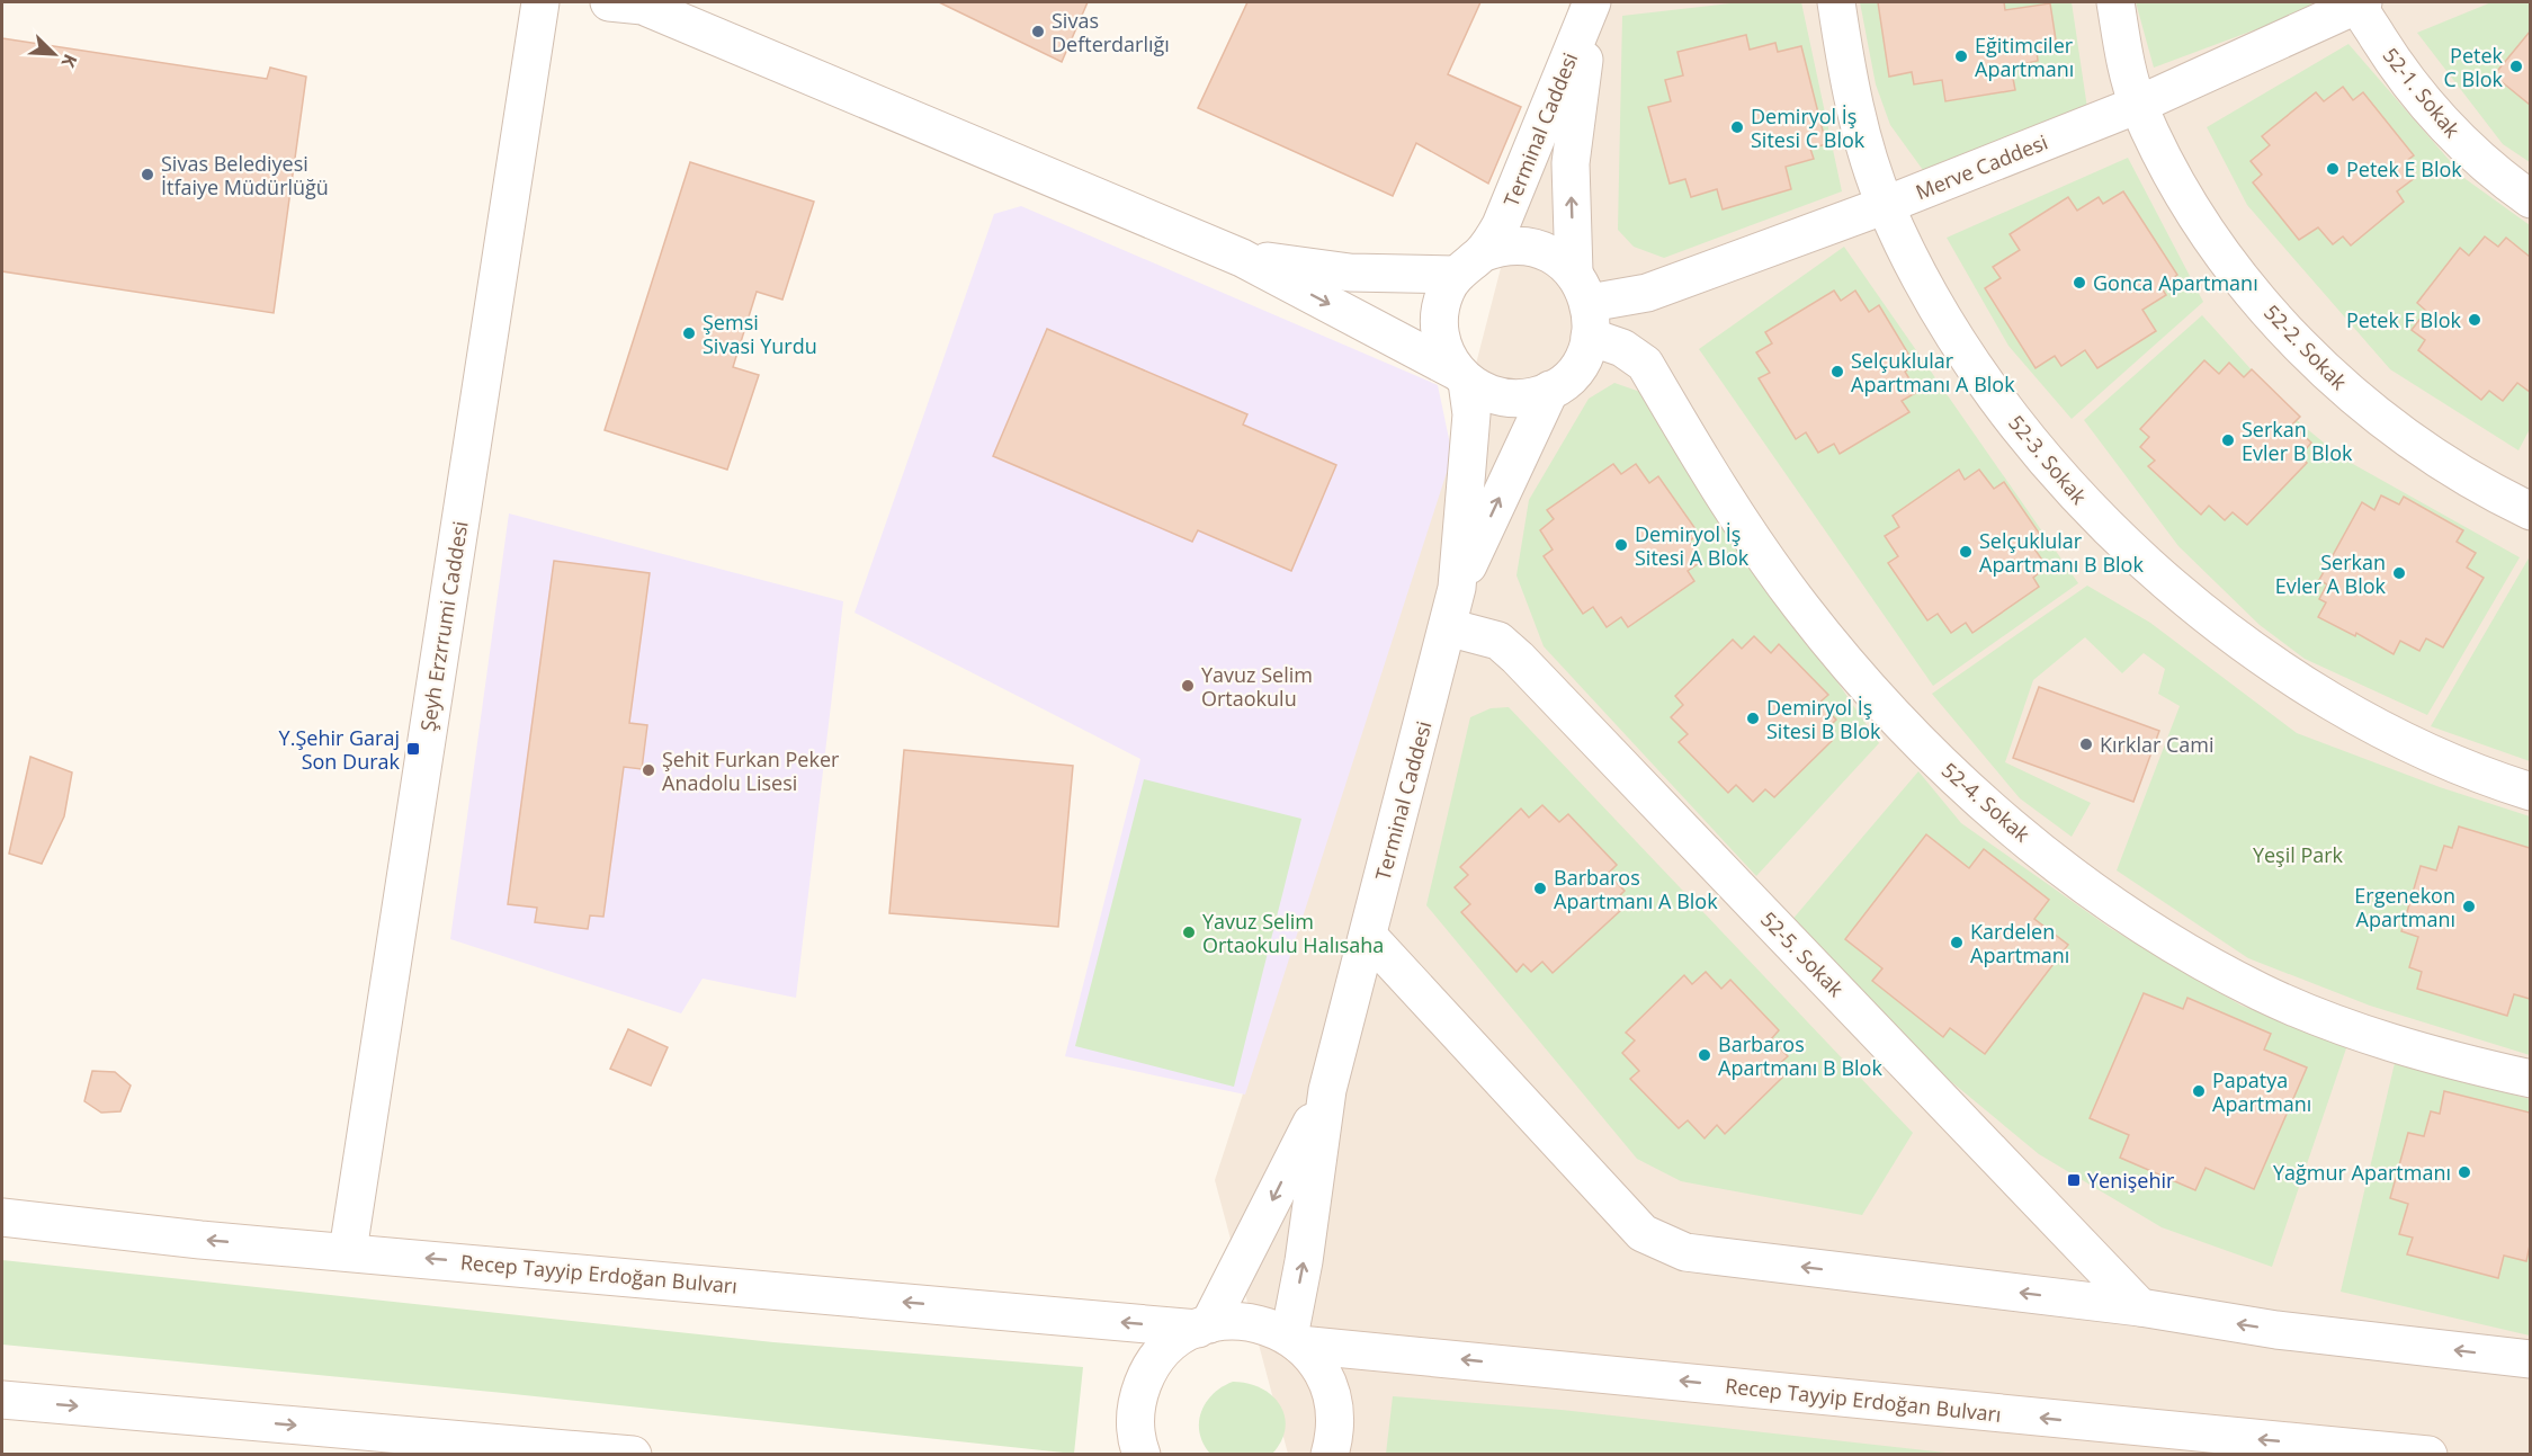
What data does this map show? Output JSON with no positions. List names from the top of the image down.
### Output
{
  "streets": {
    "street": [
      "52-1. Sokak",
      "Terminal Caddesi",
      "Merve Caddesi",
      "52-2. Sokak",
      "52-3. Sokak",
      "Şeyh Erzrrumi Caddesi",
      "52-4. Sokak",
      "52-5. Sokak",
      "Recep Tayyip Erdoğan Bulvarı"
    ]
  },
  "crossings": [
    ["52-1. Sokak", "Merve Caddesi"],
    ["Terminal Caddesi", "Merve Caddesi"],
    ["Terminal Caddesi", "52-4. Sokak"],
    ["Terminal Caddesi", "52-5. Sokak"],
    ["Terminal Caddesi", "Recep Tayyip Erdoğan Bulvarı"],
    ["Merve Caddesi", "52-2. Sokak"],
    ["Merve Caddesi", "52-3. Sokak"],
    ["Merve Caddesi", "52-4. Sokak"],
    ["Şeyh Erzrrumi Caddesi", "Recep Tayyip Erdoğan Bulvarı"]
  ],
  "parks": ["Yeşil Park"],
  "places": {
    "other": [
      "Sivas Defterdarlığı",
      "Eğitimciler Apartmanı",
      "Petek C Blok",
      "Demiryol İş Sitesi C Blok",
      "Petek E Blok",
      "Sivas Belediyesi İtfaiye Müdürlüğü",
      "Gonca Apartmanı",
      "Petek F Blok",
      "Şemsi Sivasi Yurdu",
      "Selçuklular Apartmanı A Blok",
      "Serkan Evler B Blok",
      "Demiryol İş Sitesi A Blok",
      "Selçuklular Apartmanı B Blok",
      "Serkan Evler A Blok",
      "Yavuz Selim Ortaokulu",
      "Demiryol İş Sitesi B Blok",
      "Kırklar Cami",
      "Şehit Furkan Peker Anadolu Lisesi",
      "Barbaros Apartmanı A Blok",
      "Ergenekon Apartmanı",
      "Yavuz Selim Ortaokulu Halısaha",
      "Kardelen Apartmanı",
      "Barbaros Apartmanı B Blok",
      "Papatya Apartmanı",
      "Yağmur Apartmanı"
    ],
    "transit": ["Y.Şehir Garaj Son Durak", "Yenişehir"]
  },
  "north": "bottom right"
}
